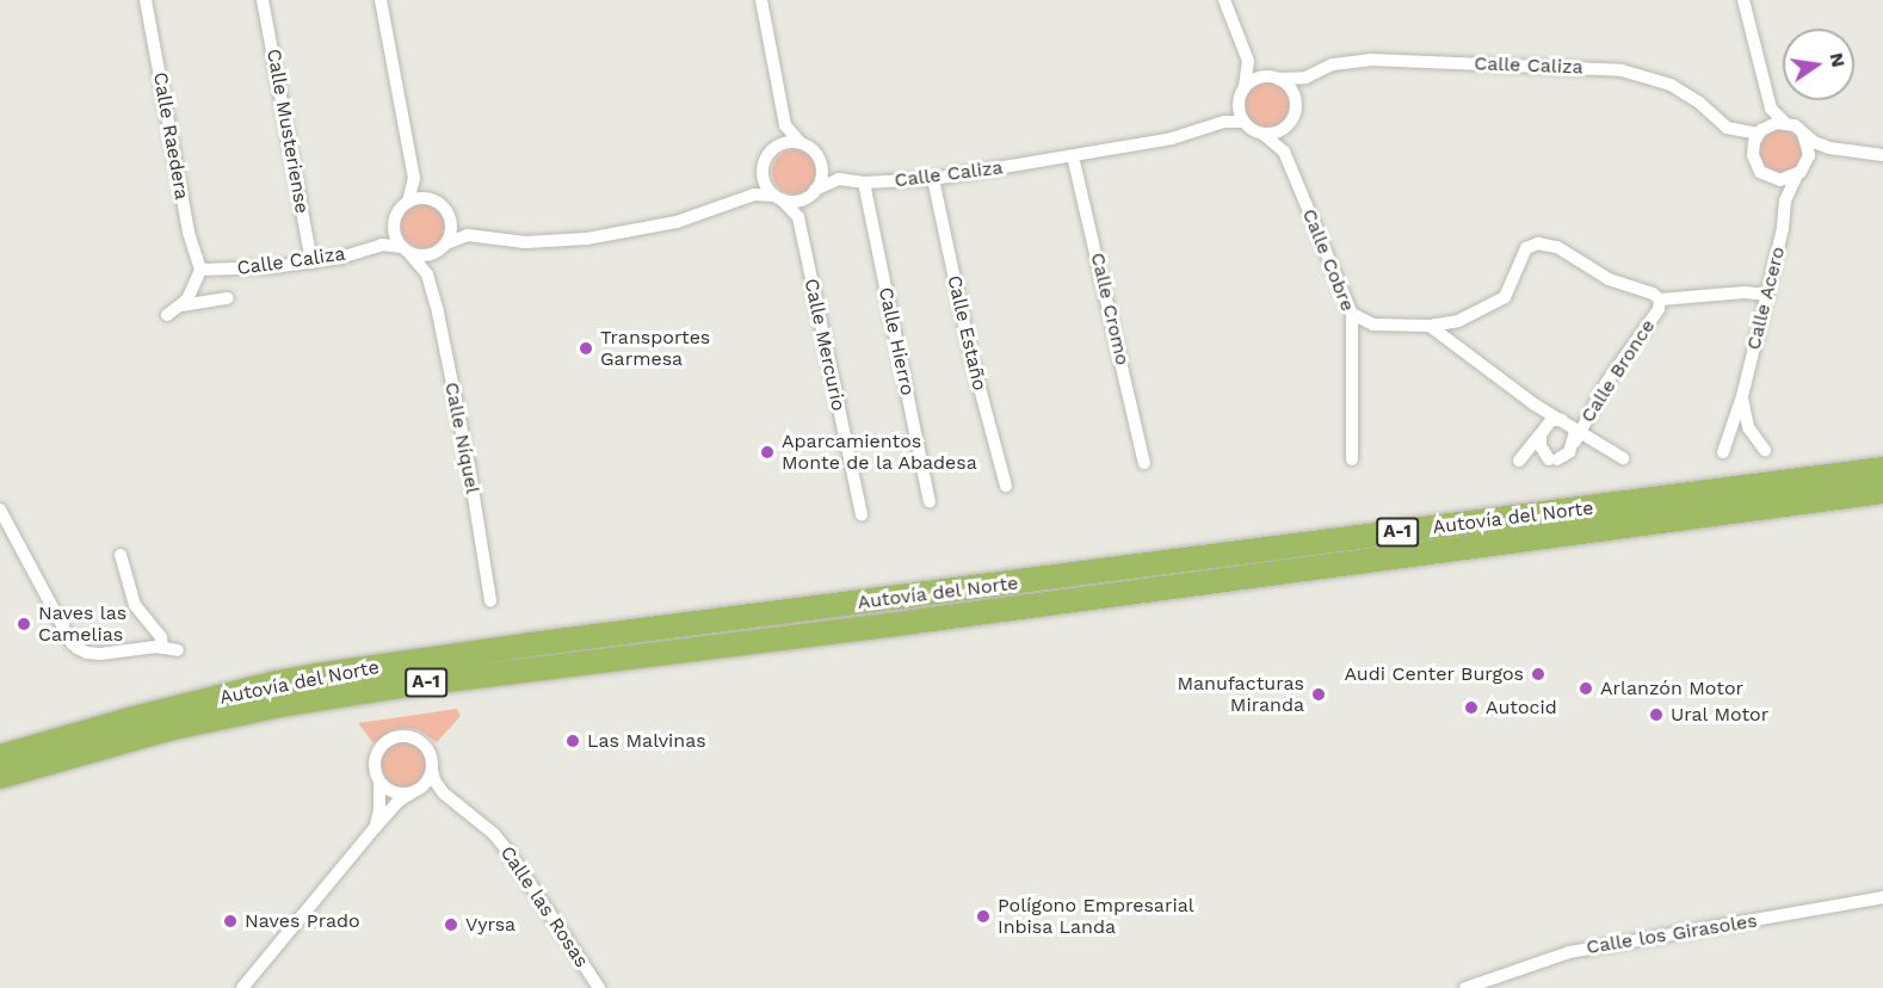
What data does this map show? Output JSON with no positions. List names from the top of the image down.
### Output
{
  "streets": {
    "highway": ["Autovía del Norte", "A-1"],
    "street": [
      "Calle Caliza",
      "Calle Musteriense",
      "Calle Raedera",
      "Calle Cobre",
      "Calle Acero",
      "Calle Cromo",
      "Calle Estaño",
      "Calle Hierro",
      "Calle Mercurio",
      "Calle Bronce",
      "Calle Níquel",
      "Calle las Rosas",
      "Calle los Girasoles"
    ]
  },
  "crossings": [
    ["Calle Caliza", "Calle Musteriense"],
    ["Calle Caliza", "Calle Raedera"],
    ["Calle Caliza", "Calle Cobre"],
    ["Calle Caliza", "Calle Acero"],
    ["Calle Caliza", "Calle Cromo"],
    ["Calle Caliza", "Calle Estaño"],
    ["Calle Caliza", "Calle Hierro"],
    ["Calle Caliza", "Calle Níquel"]
  ],
  "places": [
    "Transportes Garmesa",
    "Aparcamientos Monte de la Abadesa",
    "Naves las Camelias",
    "Audi Center Burgos",
    "Arlanzón Motor",
    "Manufacturas Miranda",
    "Autocid",
    "Ural Motor",
    "Las Malvinas",
    "Polígono Empresarial Inbisa Landa",
    "Naves Prado",
    "Vyrsa"
  ],
  "north": "right"
}
